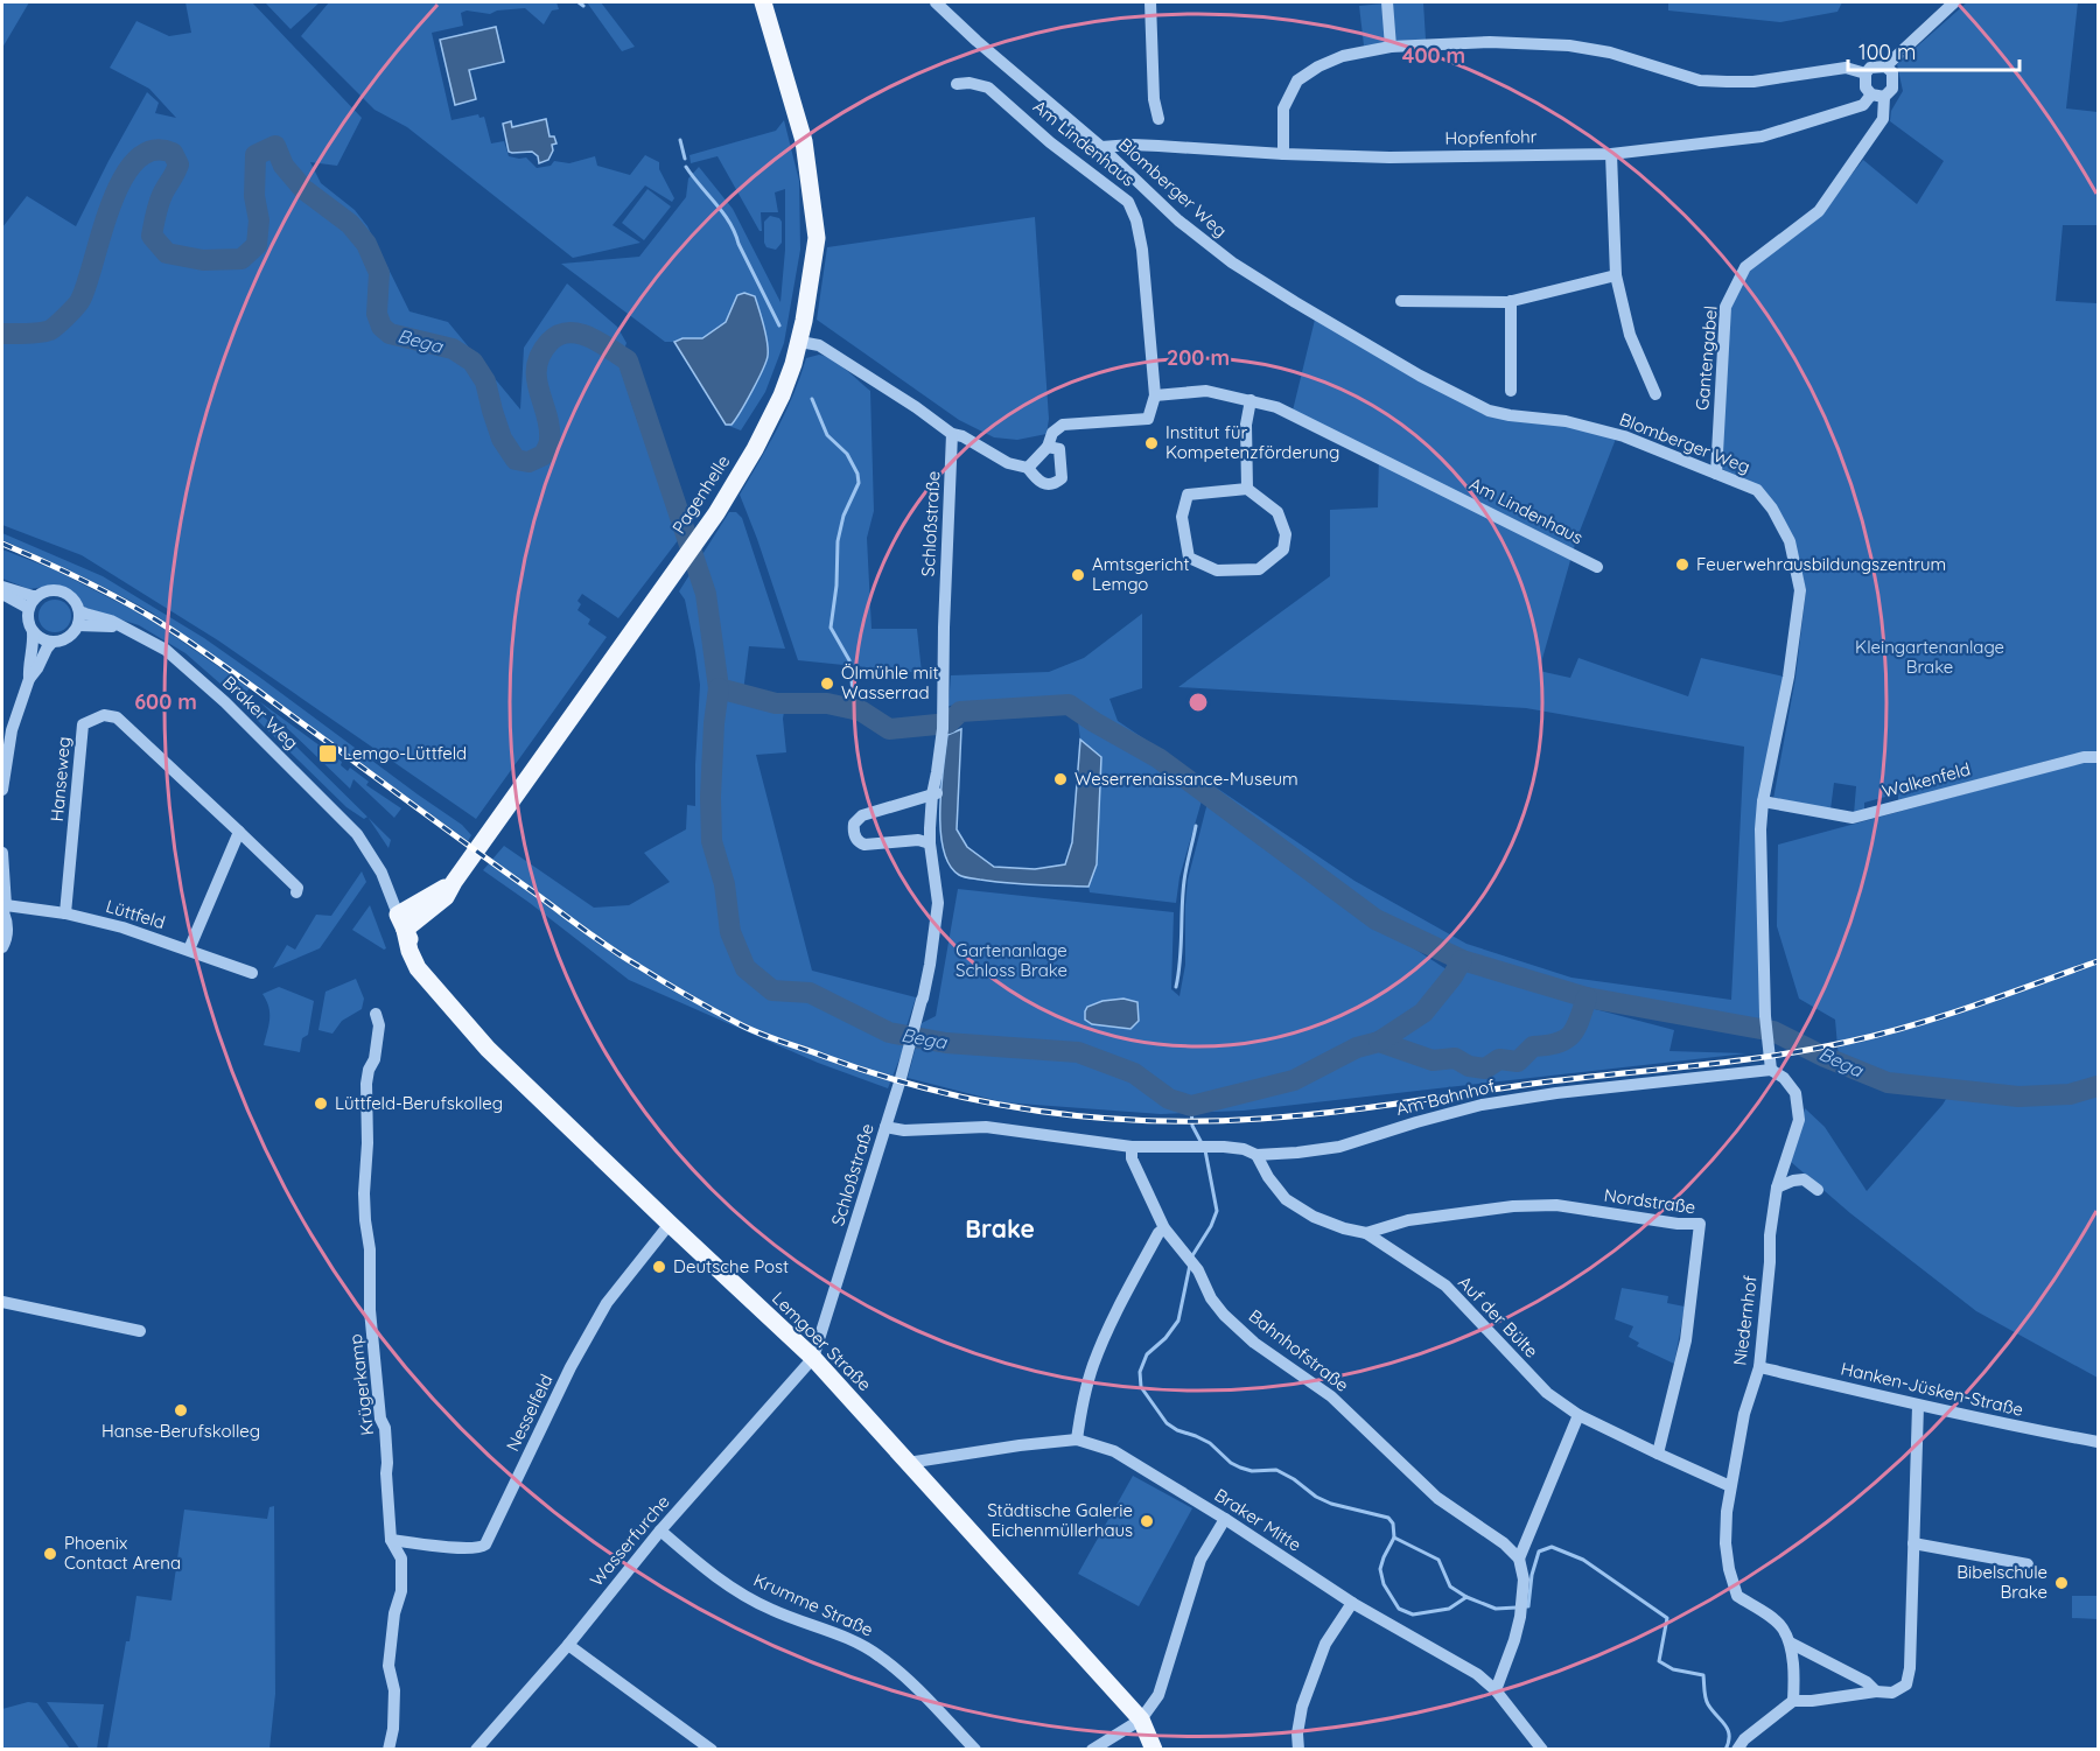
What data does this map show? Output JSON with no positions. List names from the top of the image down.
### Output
{
  "streets": {
    "main road": ["Pagenhelle", "Lemgoer Straße"],
    "street": [
      "Hopfenfohr",
      "Am Lindenhaus",
      "Blomberger Weg",
      "Gantengabel",
      "Schloßstraße",
      "Braker Weg",
      "Hanseweg",
      "Walkenfeld",
      "Lüttfeld",
      "Am Bahnhof",
      "Nordstraße",
      "Auf der Bülte",
      "Niedernhof",
      "Bahnhofstraße",
      "Krügerkamp",
      "Hanken-Jüsken-Straße",
      "Nesselfeld",
      "Braker Mitte",
      "Wasserfurche",
      "Krumme Straße"
    ]
  },
  "crossings": [
    ["Hopfenfohr", "Blomberger Weg"],
    ["Hopfenfohr", "Gantengabel"],
    ["Blomberger Weg", "Gantengabel"],
    ["Blomberger Weg", "Walkenfeld"],
    ["Blomberger Weg", "Am Bahnhof"],
    ["Blomberger Weg", "Niedernhof"],
    ["Pagenhelle", "Braker Weg"],
    ["Pagenhelle", "Lemgoer Straße"],
    ["Schloßstraße", "Lemgoer Straße"],
    ["Schloßstraße", "Wasserfurche"],
    ["Braker Weg", "Lemgoer Straße"],
    ["Hanseweg", "Lüttfeld"],
    ["Am Bahnhof", "Auf der Bülte"],
    ["Am Bahnhof", "Niedernhof"],
    ["Am Bahnhof", "Bahnhofstraße"],
    ["Nordstraße", "Auf der Bülte"],
    ["Auf der Bülte", "Niedernhof"],
    ["Niedernhof", "Hanken-Jüsken-Straße"],
    ["Lemgoer Straße", "Nesselfeld"],
    ["Lemgoer Straße", "Braker Mitte"],
    ["Lemgoer Straße", "Wasserfurche"],
    ["Krügerkamp", "Nesselfeld"],
    ["Wasserfurche", "Krumme Straße"]
  ],
  "districts": ["Brake"],
  "water": ["Bega"],
  "parks": ["Kleingartenanlage Brake", "Gartenanlage Schloss Brake"],
  "places": {
    "other": [
      "Institut für Kompetenzförderung",
      "Feuerwehrausbildungszentrum",
      "Amtsgericht Lemgo",
      "Ölmühle mit Wasserrad",
      "Weserrenaissance-Museum",
      "Lüttfeld-Berufskolleg",
      "Deutsche Post",
      "Hanse-Berufskolleg",
      "Städtische Galerie Eichenmüllerhaus",
      "Phoenix Contact Arena",
      "Bibelschule Brake"
    ],
    "transit": ["Lemgo-Lüttfeld"]
  },
  "scale_bar": "100 m",
  "rings": ["400 m", "200 m", "600 m"]
}
